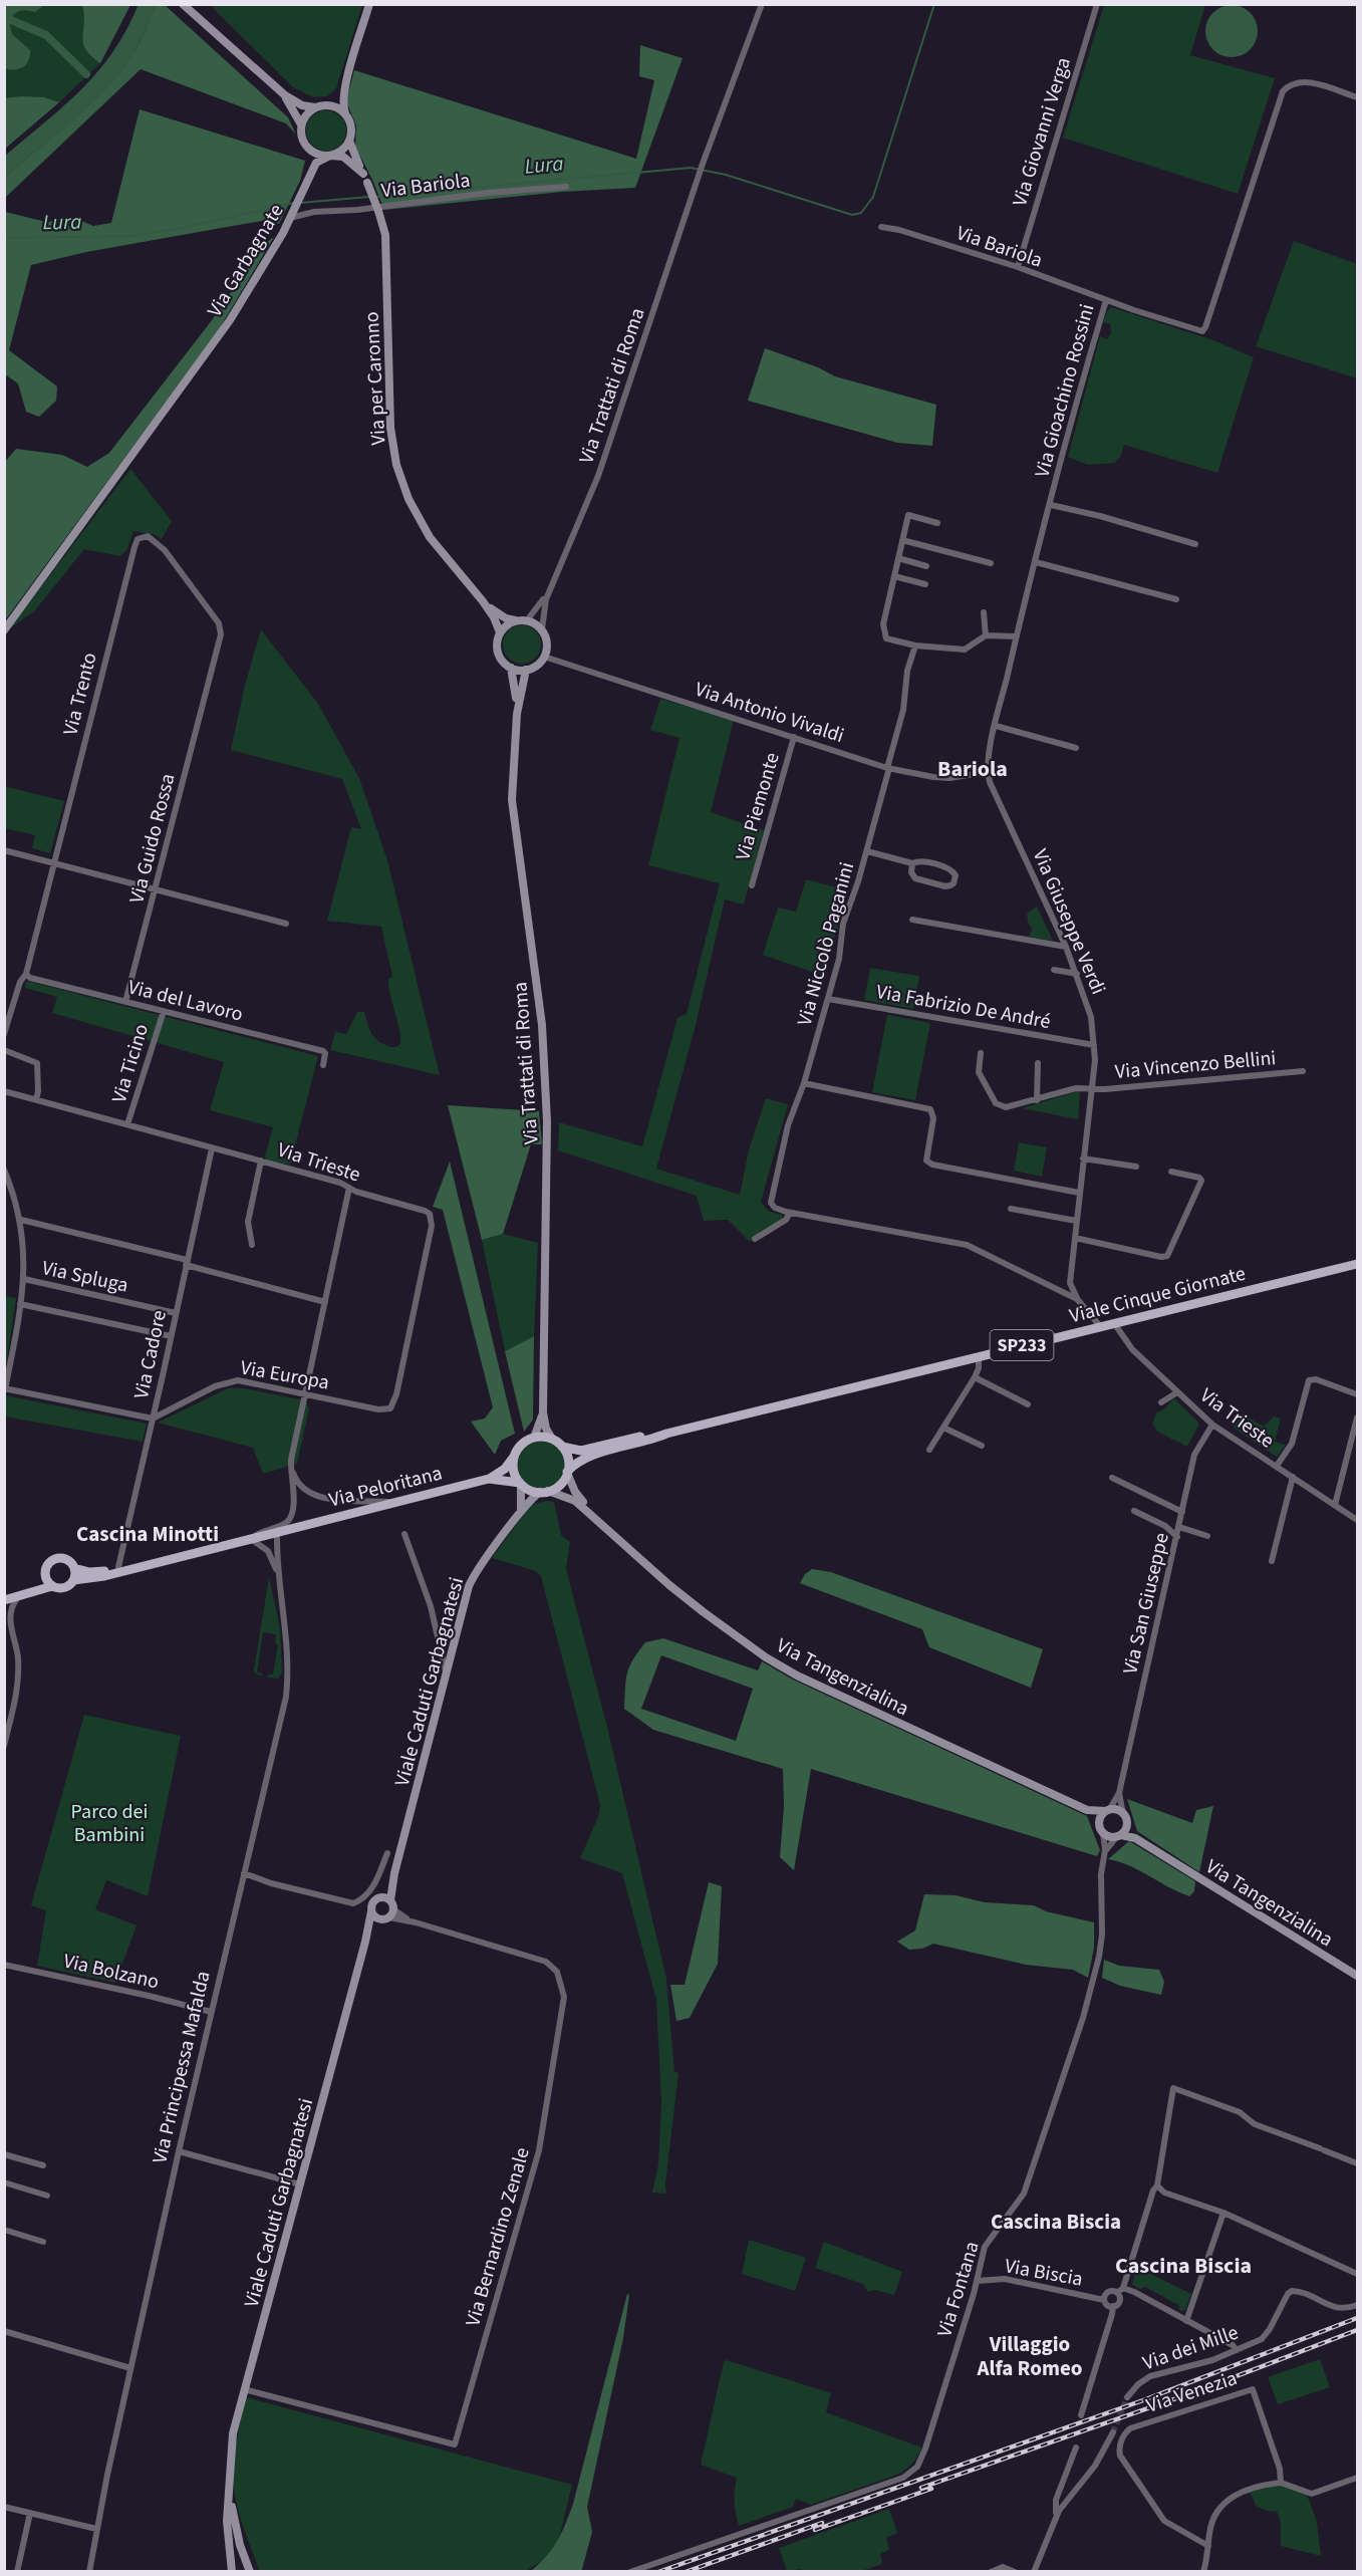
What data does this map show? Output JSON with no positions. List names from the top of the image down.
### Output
{
  "streets": {
    "main road": ["Viale Cinque Giornate", "SP233", "Via Peloritana"],
    "street": [
      "Via Giovanni Verga",
      "Via Bariola",
      "Via Garbagnate",
      "Via per Caronno",
      "Via Trattati di Roma",
      "Via Gioachino Rossini",
      "Via Trento",
      "Via Antonio Vivaldi",
      "Via Piemonte",
      "Via Guido Rossa",
      "Via Giuseppe Verdi",
      "Via Niccolò Paganini",
      "Via del Lavoro",
      "Via Fabrizio De André",
      "Via Ticino",
      "Via Vincenzo Bellini",
      "Via Trieste",
      "Via Spluga",
      "Via Cadore",
      "Via Europa",
      "Via San Giuseppe",
      "Via Tangenzialina",
      "Viale Caduti Garbagnatesi",
      "Via Bolzano",
      "Via Principessa Mafalda",
      "Via Bernardino Zenale",
      "Via Biscia",
      "Via Fontana",
      "Via dei Mille",
      "Via Venezia"
    ]
  },
  "crossings": [
    ["Via Giovanni Verga", "Via Bariola"],
    ["Via Bariola", "Via Garbagnate"],
    ["Via Bariola", "Via Gioachino Rossini"],
    ["Via Trattati di Roma", "Via Antonio Vivaldi"],
    ["Via Trattati di Roma", "Via Peloritana"],
    ["Via Trattati di Roma", "Via Tangenzialina"],
    ["Via Trattati di Roma", "Viale Caduti Garbagnatesi"],
    ["Via Trento", "Via Guido Rossa"],
    ["Via Trento", "Via del Lavoro"],
    ["Via Antonio Vivaldi", "Via Piemonte"],
    ["Via Antonio Vivaldi", "Via Giuseppe Verdi"],
    ["Via Antonio Vivaldi", "Via Niccolò Paganini"],
    ["Via Guido Rossa", "Via del Lavoro"],
    ["Via Giuseppe Verdi", "Via Fabrizio De André"],
    ["Via Giuseppe Verdi", "Via Vincenzo Bellini"],
    ["Via Giuseppe Verdi", "Viale Cinque Giornate"],
    ["Via Niccolò Paganini", "Via Fabrizio De André"],
    ["Via del Lavoro", "Via Ticino"],
    ["Via Ticino", "Via Trieste"],
    ["Via Trieste", "Viale Cinque Giornate"],
    ["Via Trieste", "Via Cadore"],
    ["Via Trieste", "Via Europa"],
    ["Via Trieste", "Via San Giuseppe"],
    ["Via Spluga", "Via Cadore"],
    ["Via Cadore", "Via Europa"],
    ["Via Cadore", "Via Peloritana"],
    ["Via Peloritana", "Via Tangenzialina"],
    ["Via Peloritana", "Viale Caduti Garbagnatesi"],
    ["Via Peloritana", "Via Principessa Mafalda"],
    ["Via San Giuseppe", "Via Tangenzialina"],
    ["Via San Giuseppe", "Via Fontana"],
    ["Via Tangenzialina", "Viale Caduti Garbagnatesi"],
    ["Via Tangenzialina", "Via Fontana"],
    ["Viale Caduti Garbagnatesi", "Via Bernardino Zenale"],
    ["Via Bolzano", "Via Principessa Mafalda"],
    ["Via Biscia", "Via Fontana"]
  ],
  "districts": [
    "Bariola",
    "Cascina Minotti",
    "Cascina Biscia",
    "Cascina Biscia",
    "Villaggio Alfa Romeo"
  ],
  "water": ["Lura"],
  "parks": ["Parco dei Bambini"]
}
